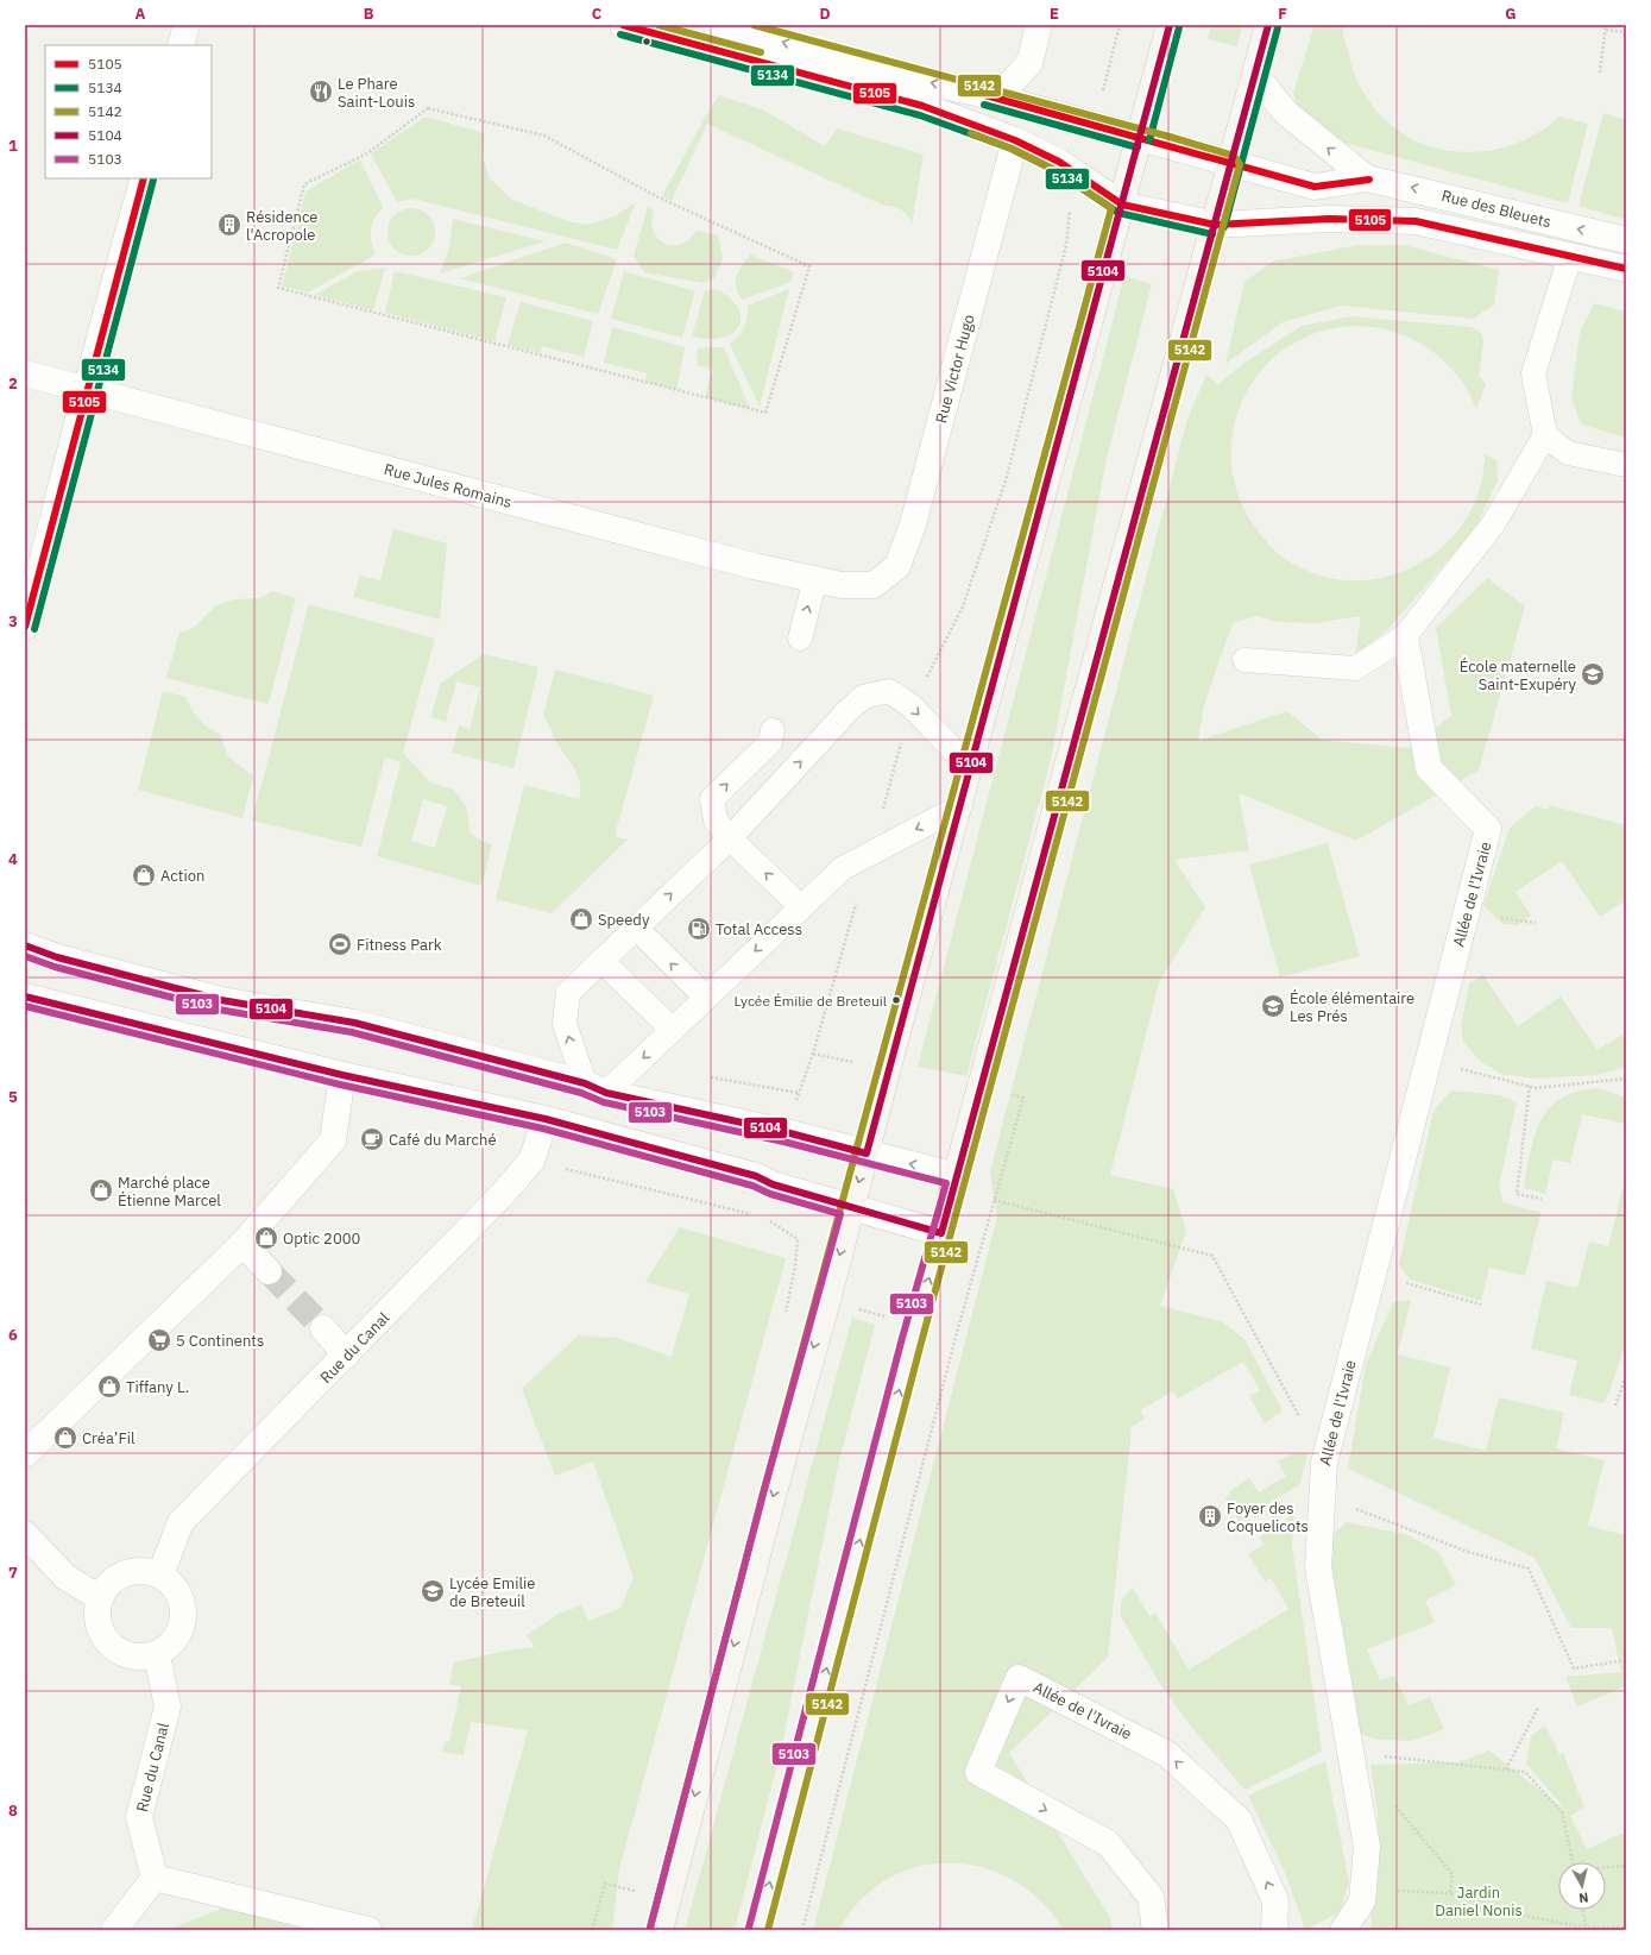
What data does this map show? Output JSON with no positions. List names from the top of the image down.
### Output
{
  "streets": {
    "street": [
      "Rue des Bleuets",
      "Rue Victor Hugo",
      "Rue Jules Romains",
      "Allée de l'Ivraie",
      "Rue du Canal"
    ]
  },
  "crossings": [
    ["Rue Victor Hugo", "Rue Jules Romains"]
  ],
  "parks": ["Jardin Daniel Nonis"],
  "places": {
    "restaurant": ["Le Phare Saint-Louis"],
    "building": ["Résidence l'Acropole", "Foyer des Coquelicots"],
    "school or university": ["École maternelle Saint-Exupéry", "École élémentaire Les Prés", "Lycée Emilie de Breteuil"],
    "shop": [
      "Action",
      "Speedy",
      "Marché place Étienne Marcel",
      "Optic 2000",
      "Tiffany L.",
      "Créa’Fil"
    ],
    "fuel station": ["Total Access"],
    "sports": ["Fitness Park"],
    "other": ["Lycée Émilie de Breteuil"],
    "cafe": ["Café du Marché"],
    "supermarket": ["5 Continents"]
  },
  "lines": [
    "transit line 5105",
    "transit line 5142",
    "transit line 5104",
    "transit line 5134",
    "transit line 5103"
  ],
  "legend": [
    "5105",
    "5134",
    "5142",
    "5104",
    "5103"
  ],
  "north": "bottom",
  "grid": {
    "columns": [
      "A",
      "B",
      "C",
      "D",
      "E",
      "F",
      "G"
    ],
    "rows": [
      "1",
      "2",
      "3",
      "4",
      "5",
      "6",
      "7",
      "8"
    ]
  }
}
